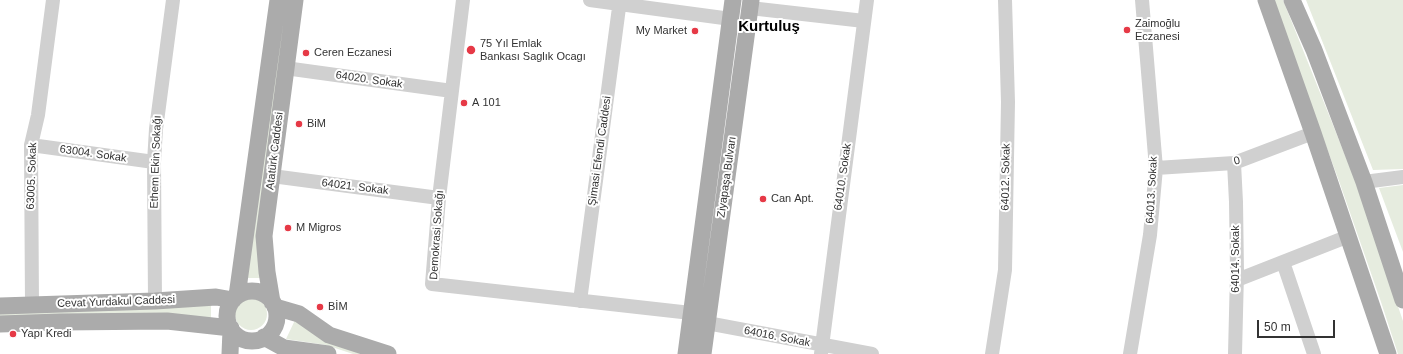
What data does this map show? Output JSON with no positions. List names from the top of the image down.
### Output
{
  "streets": {
    "main road": ["Atatürk Caddesi", "Ziyapaşa Bulvarı", "Cevat Yurdakul Caddesi"],
    "street": [
      "64020. Sokak",
      "Şimasi Efendi Caddesi",
      "63004. Sokak",
      "0",
      "Ethem Ekin Sokağı",
      "63005. Sokak",
      "64010. Sokak",
      "64012. Sokak",
      "64021. Sokak",
      "64013. Sokak",
      "Demokrasi Sokağı",
      "64014. Sokak",
      "64016. Sokak"
    ]
  },
  "crossings": [
    ["64020. Sokak", "Atatürk Caddesi"],
    ["64020. Sokak", "Demokrasi Sokağı"],
    ["Atatürk Caddesi", "64021. Sokak"],
    ["Atatürk Caddesi", "Cevat Yurdakul Caddesi"],
    ["Şimasi Efendi Caddesi", "Demokrasi Sokağı"],
    ["63004. Sokak", "Ethem Ekin Sokağı"],
    ["63004. Sokak", "63005. Sokak"],
    ["0", "64013. Sokak"],
    ["0", "64014. Sokak"],
    ["Ethem Ekin Sokağı", "Cevat Yurdakul Caddesi"],
    ["63005. Sokak", "Cevat Yurdakul Caddesi"],
    ["Ziyapaşa Bulvarı", "Demokrasi Sokağı"],
    ["Ziyapaşa Bulvarı", "64016. Sokak"],
    ["64010. Sokak", "64016. Sokak"],
    ["64021. Sokak", "Demokrasi Sokağı"]
  ],
  "districts": ["Kurtuluş"],
  "places": [
    "Zaimoğlu Eczanesi",
    "My Market",
    "75 Yıl Emlak Bankası Saglık Ocagı",
    "Ceren Eczanesi",
    "A 101",
    "BiM",
    "Can Apt.",
    "M Migros",
    "BİM",
    "Yapı Kredi"
  ],
  "scale_bar": "50 m"
}
